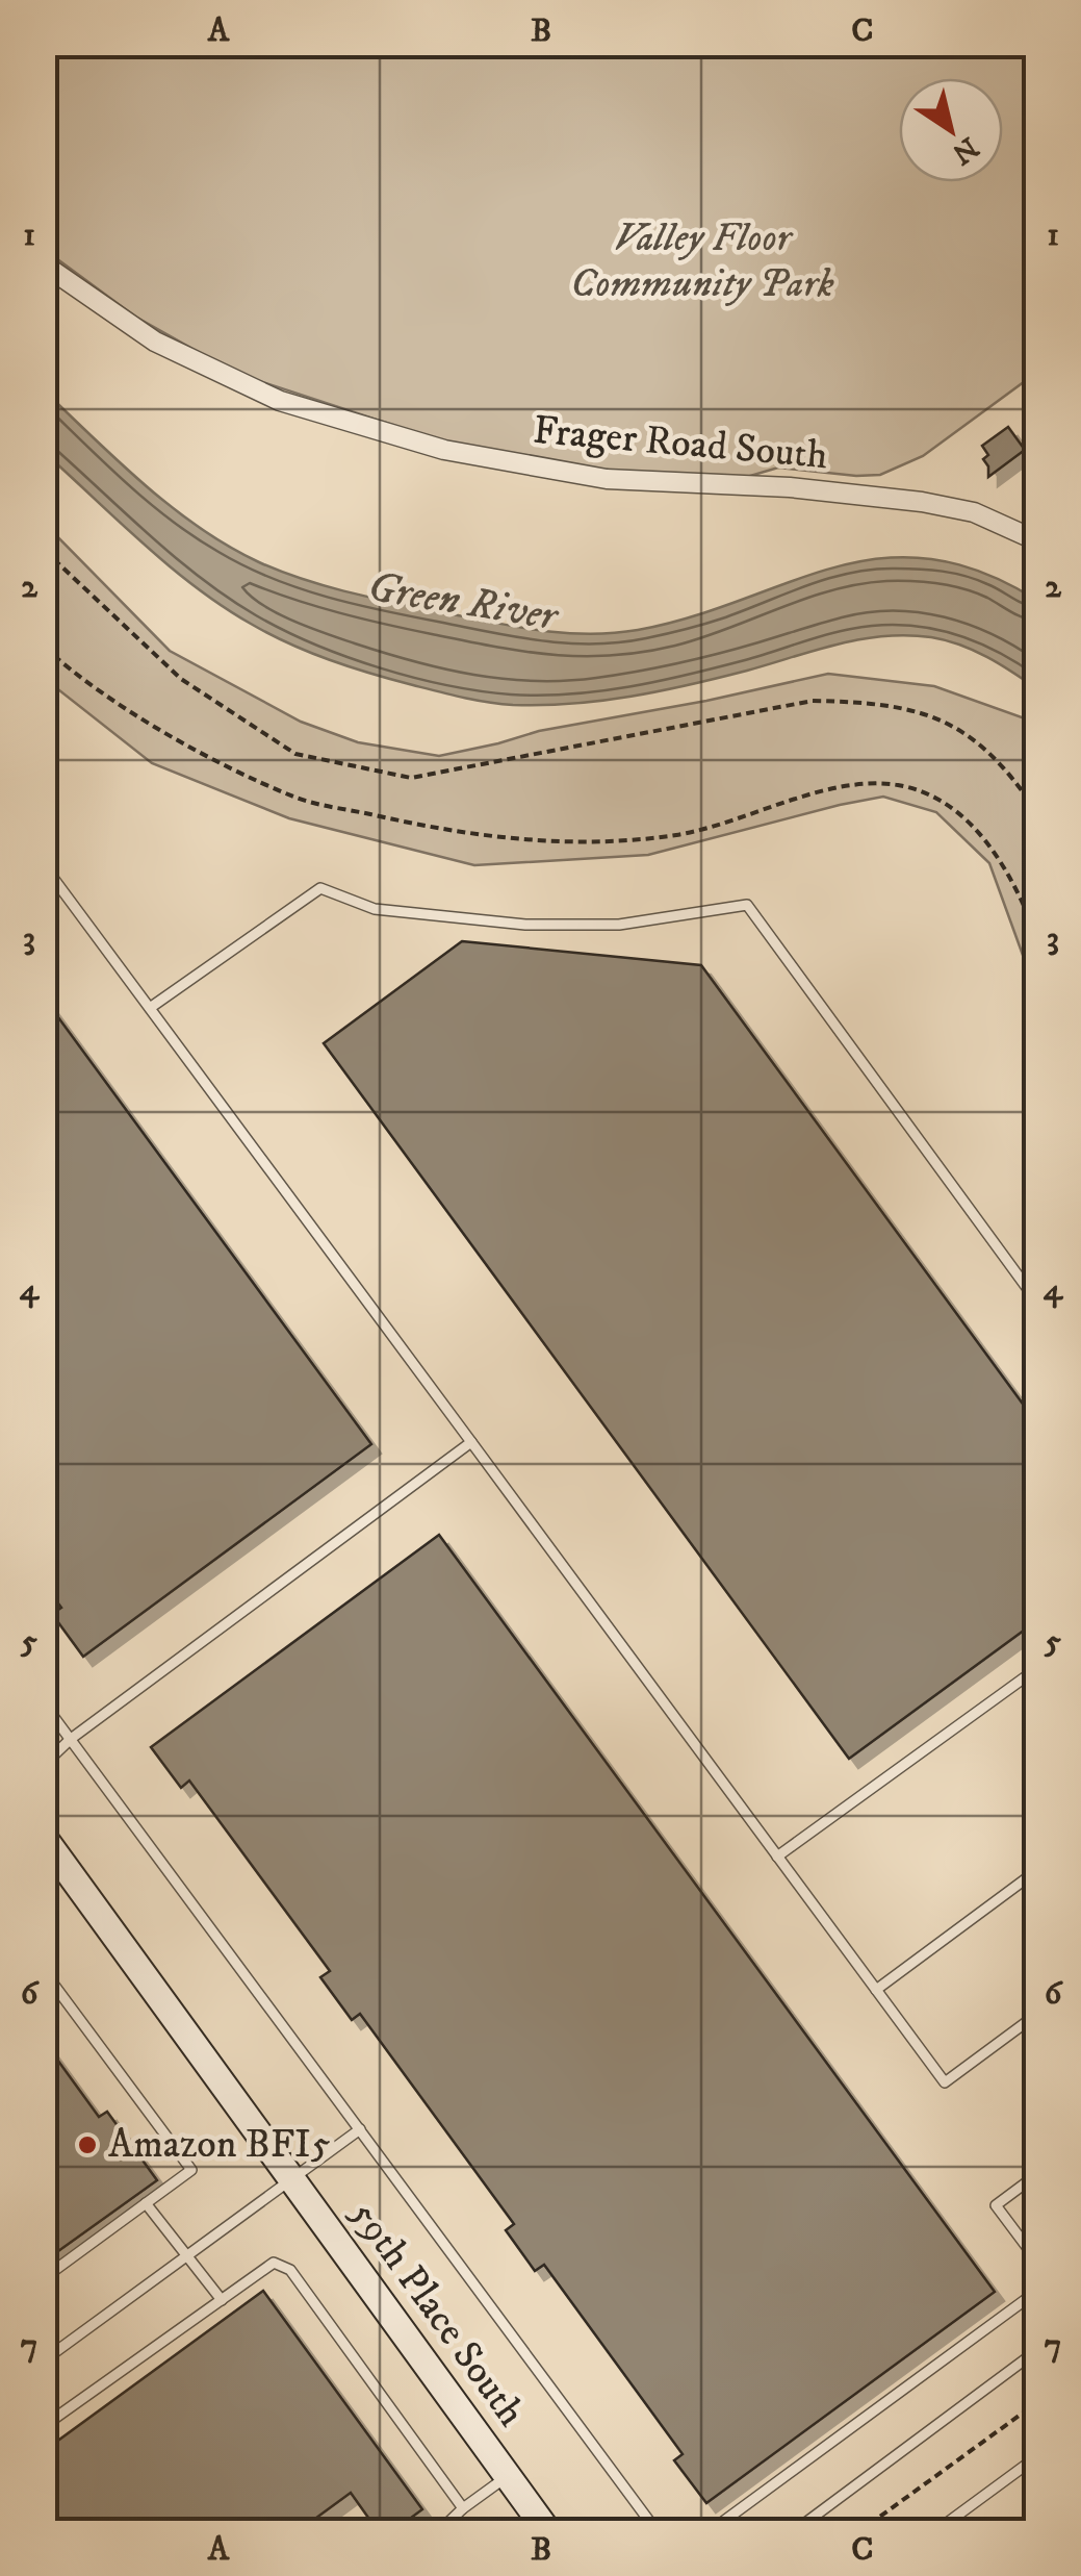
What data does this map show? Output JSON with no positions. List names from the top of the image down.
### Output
{
  "streets": {
    "street": ["Frager Road South", "59th Place South"]
  },
  "water": ["Green River"],
  "parks": ["Valley Floor Community Park"],
  "places": ["Amazon BFI5"],
  "north": "bottom right",
  "grid": {
    "columns": ["A", "B", "C"],
    "rows": [
      "1",
      "2",
      "3",
      "4",
      "5",
      "6",
      "7"
    ]
  }
}
